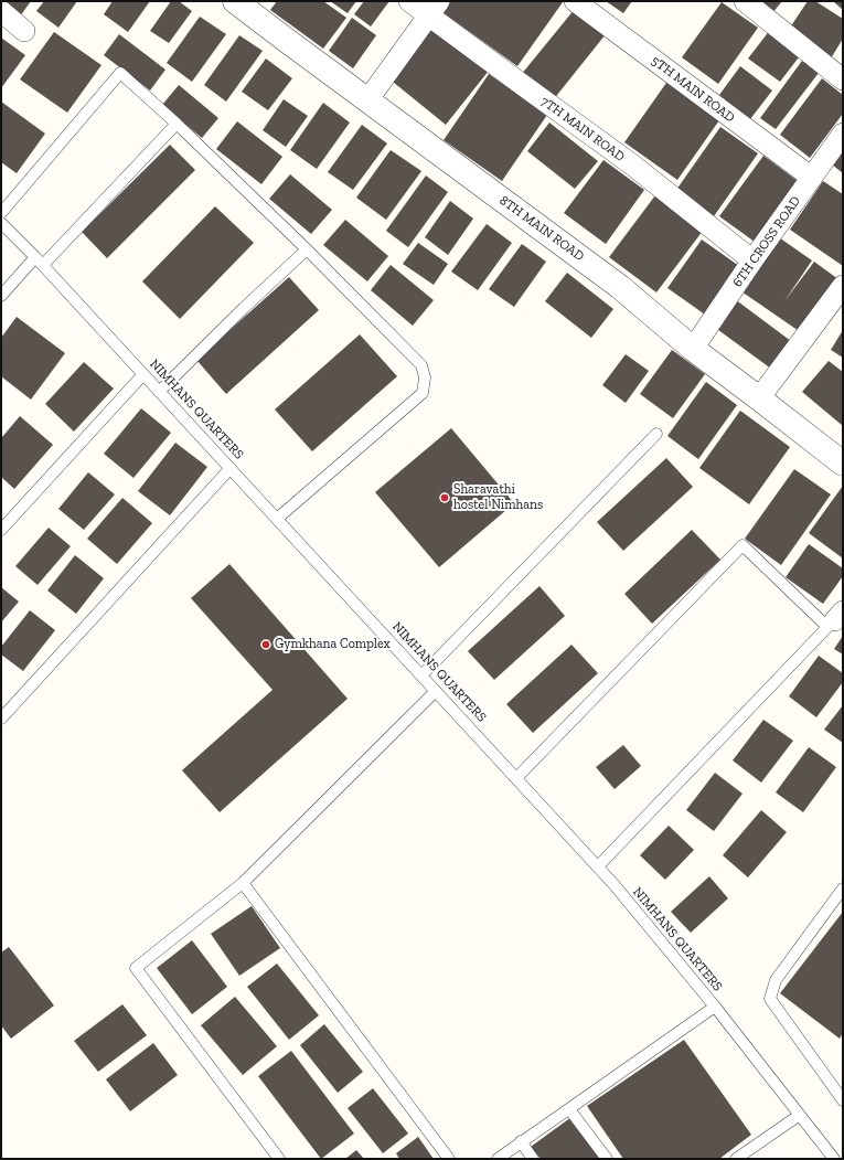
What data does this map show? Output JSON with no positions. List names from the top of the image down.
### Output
{
  "streets": {
    "street": [
      "5TH MAIN ROAD",
      "7TH MAIN ROAD",
      "8TH MAIN ROAD",
      "6TH CROSS ROAD"
    ],
    "lane": ["NIMHANS QUARTERS"]
  },
  "crossings": [
    ["5TH MAIN ROAD", "6TH CROSS ROAD"],
    ["7TH MAIN ROAD", "6TH CROSS ROAD"],
    ["8TH MAIN ROAD", "6TH CROSS ROAD"]
  ],
  "places": ["Sharavathi hostel Nimhans", "Gymkhana Complex"]
}
